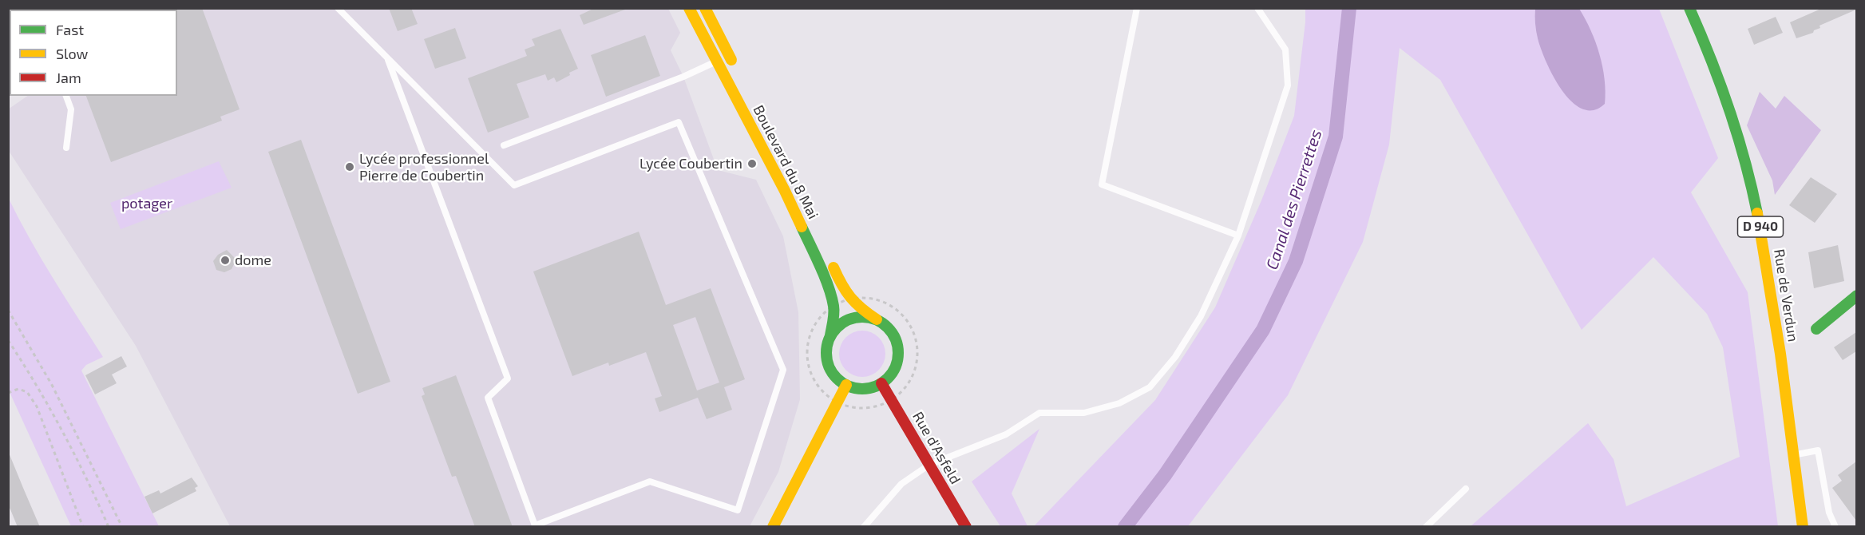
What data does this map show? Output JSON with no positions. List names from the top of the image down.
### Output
{
  "streets": {
    "street": [
      "Boulevard du 8 Mai",
      "D 940",
      "Rue de Verdun",
      "Rue d'Asfeld"
    ]
  },
  "crossings": [
    ["Boulevard du 8 Mai", "Rue d'Asfeld"]
  ],
  "water": ["Canal des Pierrettes"],
  "parks": ["potager"],
  "places": ["Lycée Coubertin", "Lycée professionnel Pierre de Coubertin", "dome"],
  "legend": ["Fast", "Slow", "Jam"]
}
